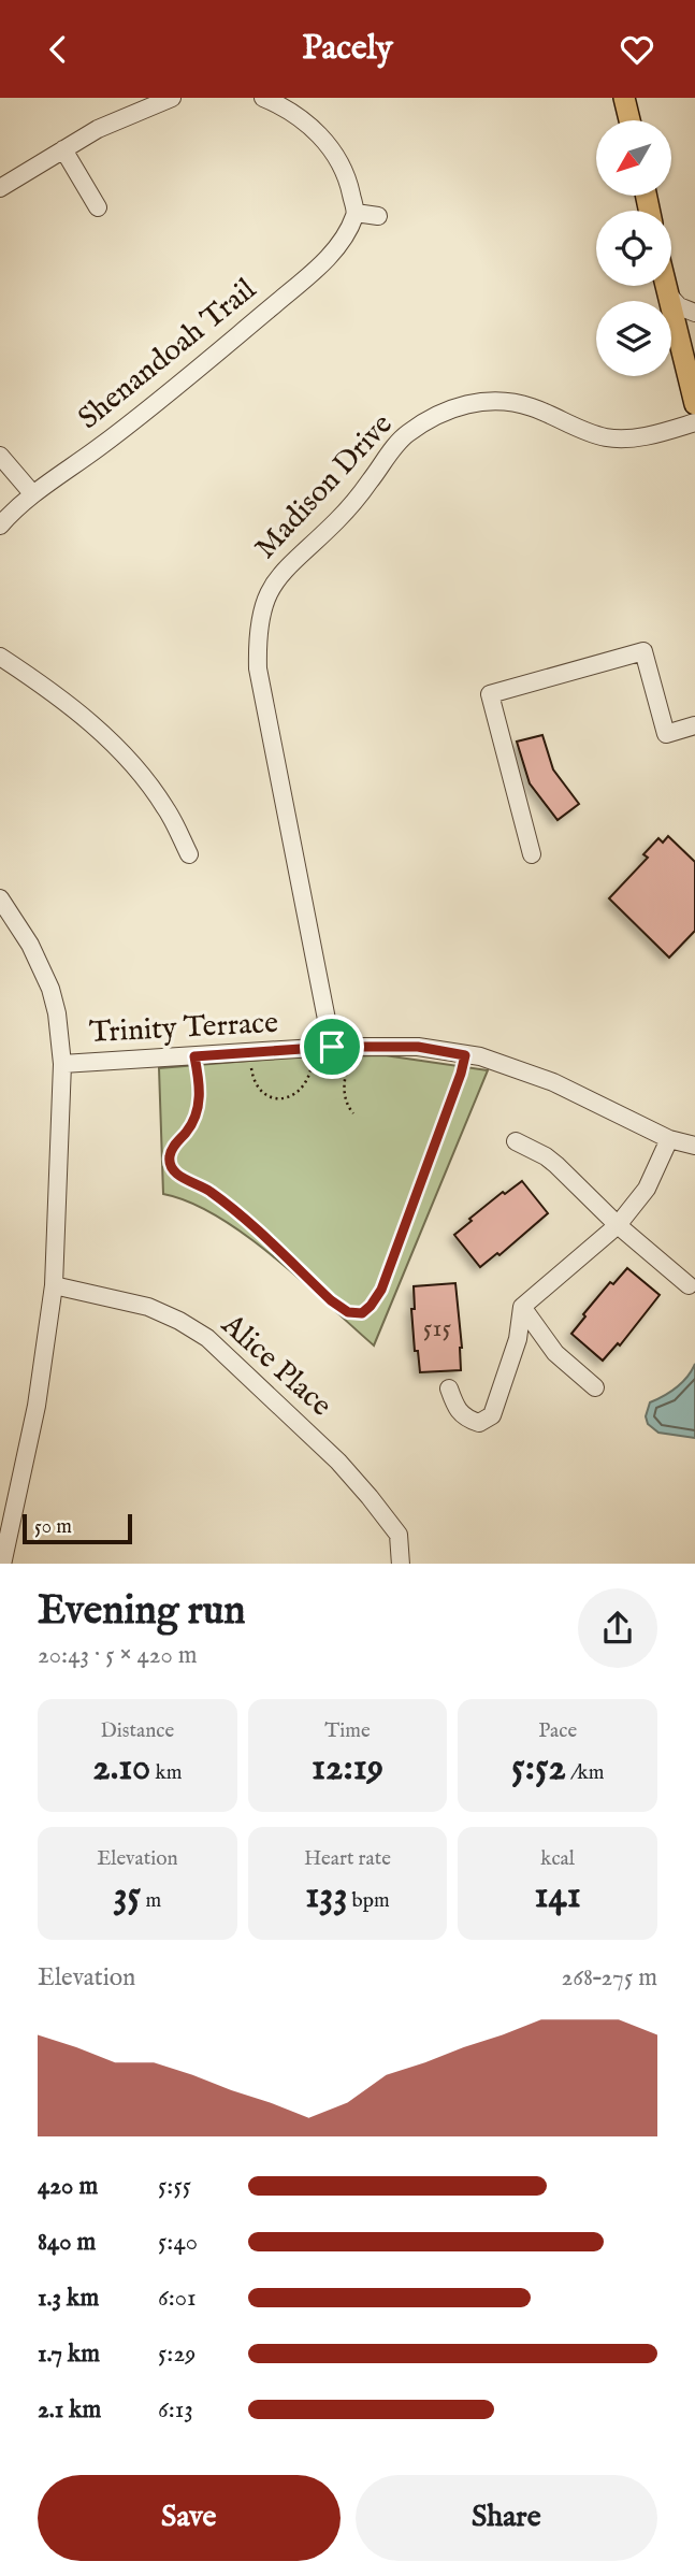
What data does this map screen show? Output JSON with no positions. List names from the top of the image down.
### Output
{
  "streets": {
    "street": [
      "Shenandoah Trail",
      "Madison Drive",
      "Trinity Terrace",
      "Alice Place"
    ]
  },
  "crossings": [
    ["Madison Drive", "Trinity Terrace"]
  ],
  "house_numbers": ["515"],
  "scale_bar": "50 m",
  "north": "bottom left",
  "page": {
    "header": "Pacely",
    "scale": "50 m",
    "heading": ["Evening run", "20:43 · 5 × 420 m"],
    "stats": [
      ["Distance", "2.10 km"],
      ["Time", "12:19"],
      ["Pace", "5:52 /km"],
      ["Elevation", "35 m"],
      ["Heart rate", "133 bpm"],
      ["kcal", "141"]
    ],
    "chart": ["Elevation", "268–275 m"],
    "list": [
      {
        "name": "420 m",
        "note": "5:55"
      },
      {
        "name": "840 m",
        "note": "5:40"
      },
      {
        "name": "1.3 km",
        "note": "6:01"
      },
      {
        "name": "1.7 km",
        "note": "5:29"
      },
      {
        "name": "2.1 km",
        "note": "6:13"
      }
    ],
    "buttons": ["Save", "Share"]
  }
}
